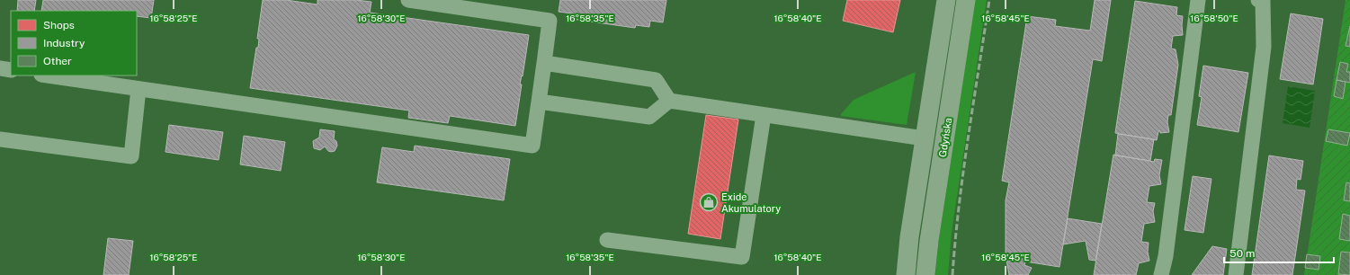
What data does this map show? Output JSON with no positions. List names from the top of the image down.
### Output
{
  "streets": {
    "main road": ["Gdyńska"]
  },
  "places": {
    "shop": ["Exide Akumulatory"]
  },
  "legend": ["Shops", "Industry", "Other"],
  "scale_bar": "50 m",
  "coordinates": [
    "16°58'25\"E",
    "16°58'30\"E",
    "16°58'35\"E",
    "16°58'40\"E",
    "16°58'45\"E",
    "16°58'50\"E"
  ]
}
